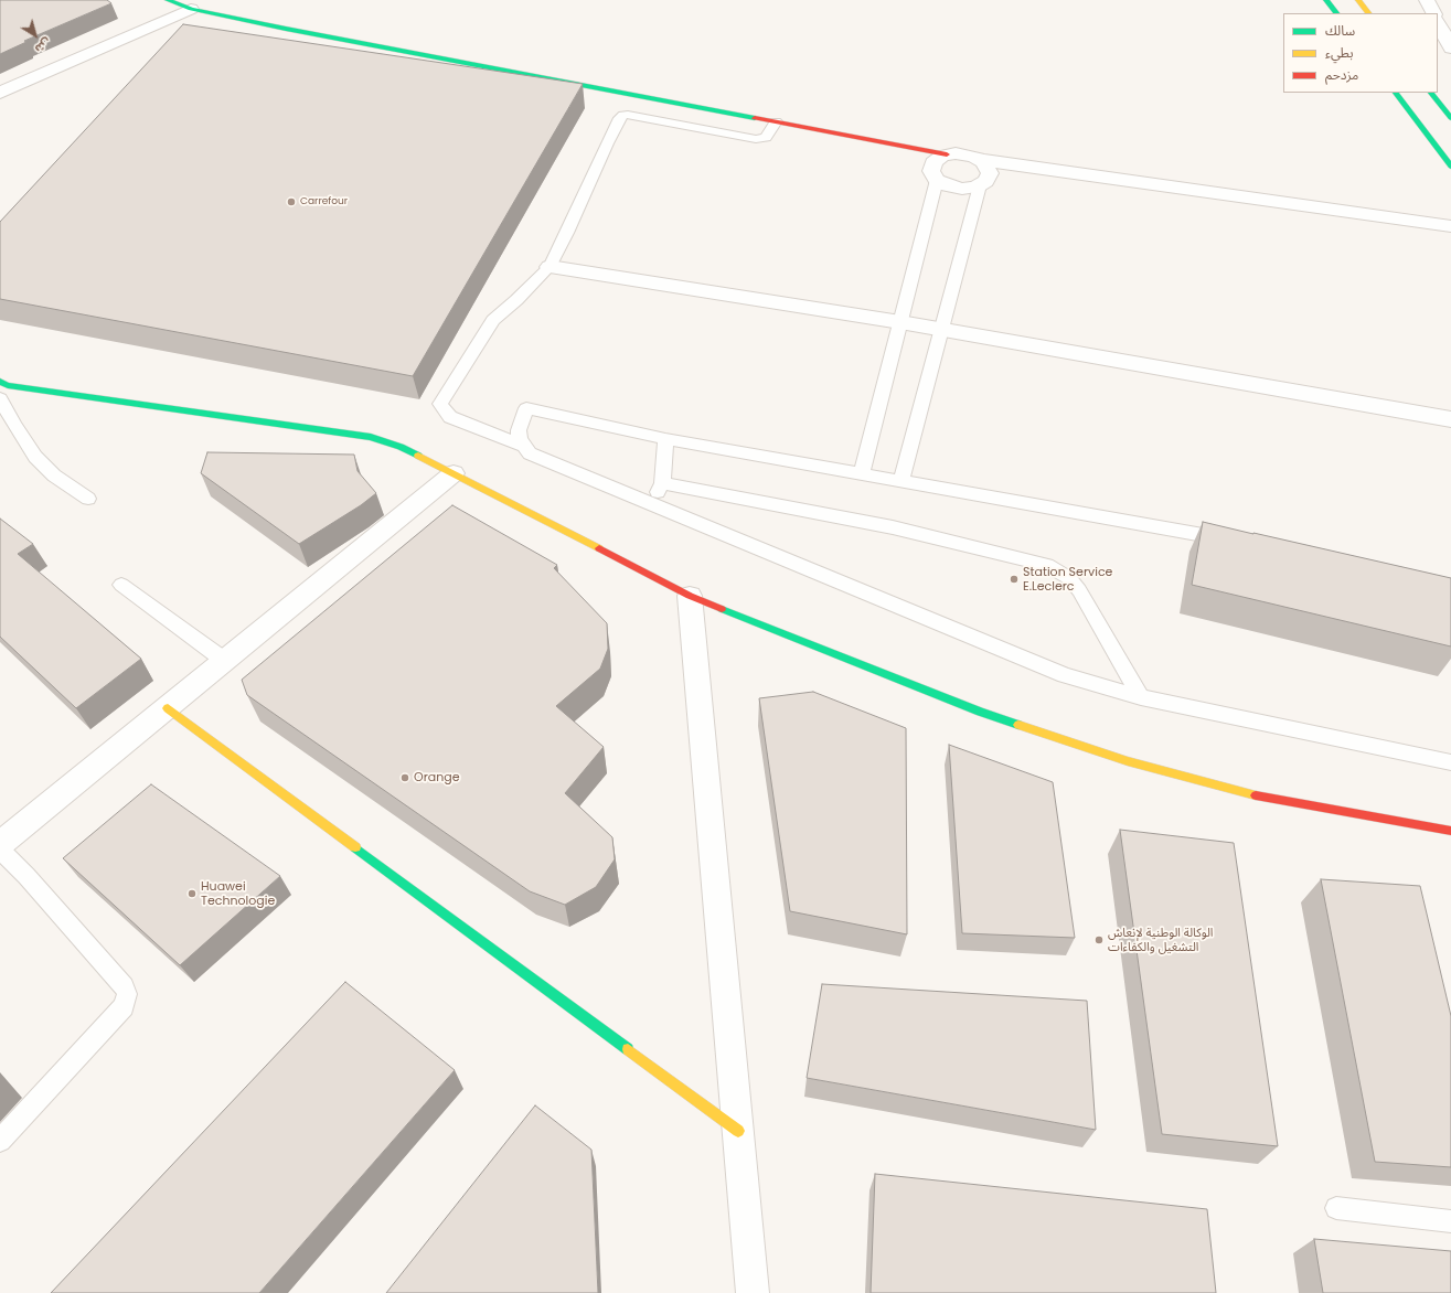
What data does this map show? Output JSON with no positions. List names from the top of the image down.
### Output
{
  "places": [
    "Carrefour",
    "Station Service E.Leclerc",
    "Orange",
    "Huawei Technologie",
    "الوكالة الوطنية لإنعاش التشغيل والكفاءات"
  ],
  "legend": ["سالك", "بطيء", "مزدحم"],
  "north": "bottom right"
}
